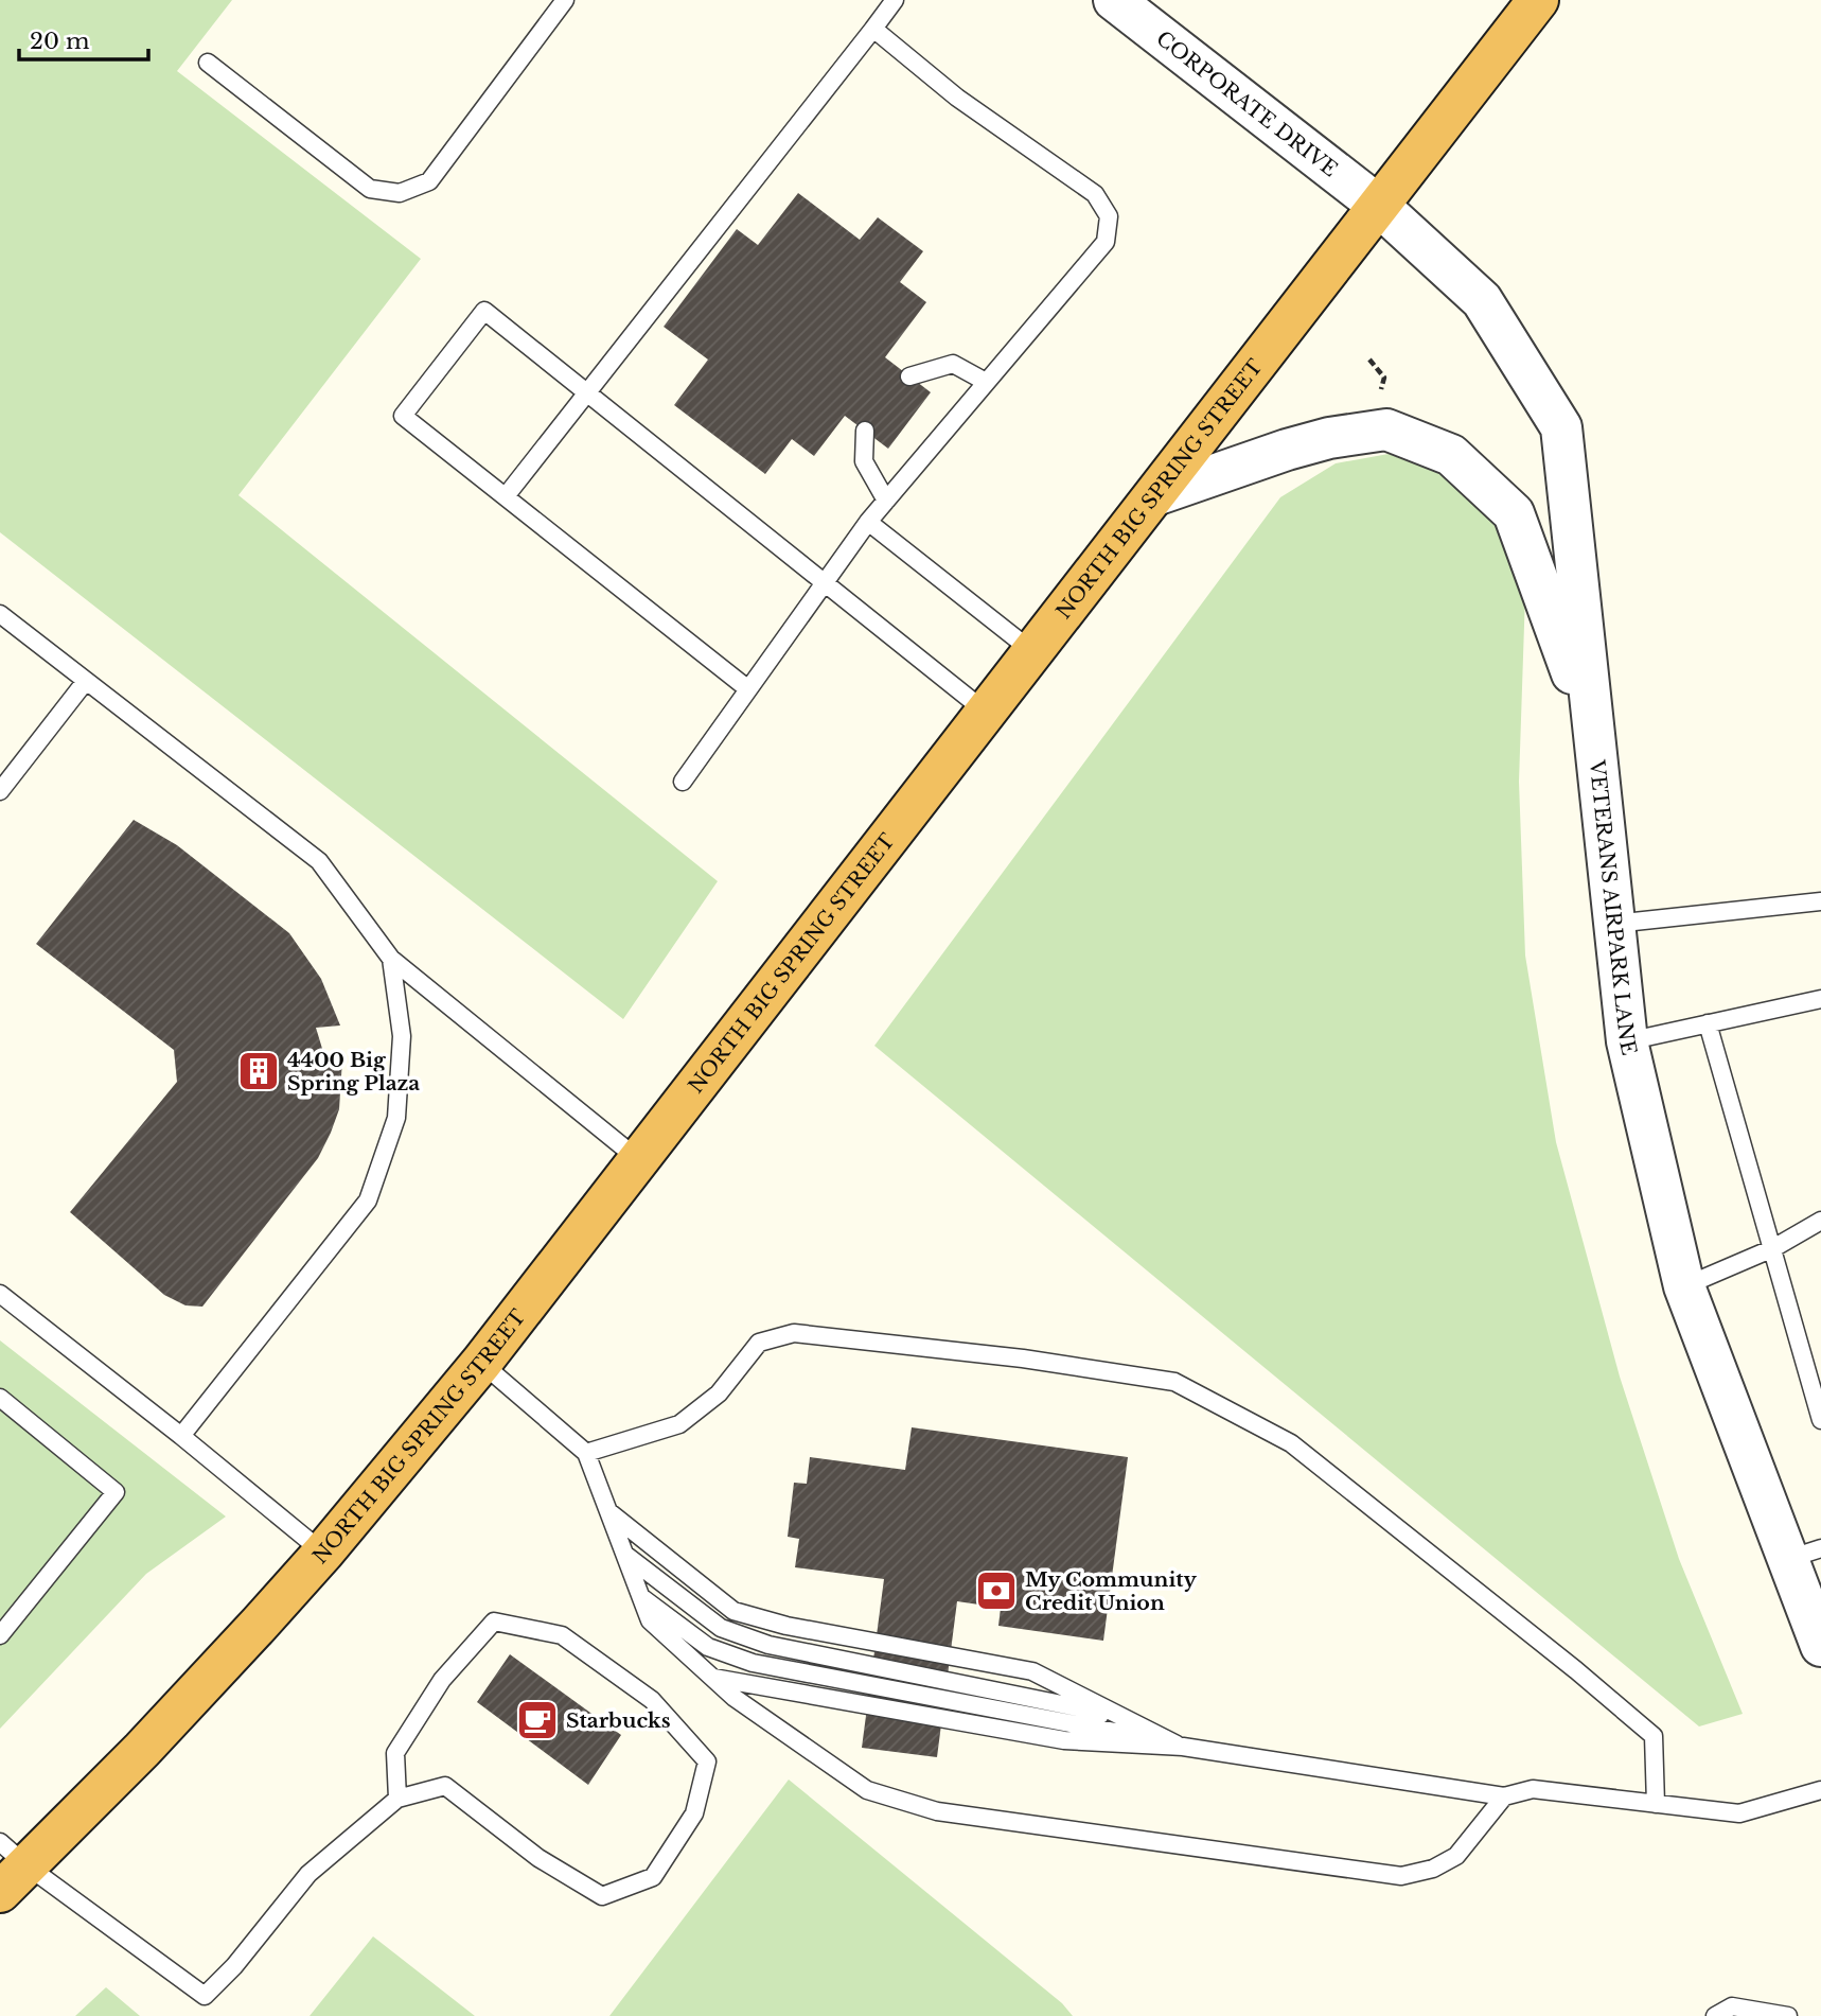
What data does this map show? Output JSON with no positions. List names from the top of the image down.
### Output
{
  "streets": {
    "highway": ["NORTH BIG SPRING STREET"],
    "street": ["CORPORATE DRIVE", "VETERANS AIRPARK LANE"]
  },
  "crossings": [
    ["CORPORATE DRIVE", "NORTH BIG SPRING STREET"],
    ["CORPORATE DRIVE", "VETERANS AIRPARK LANE"],
    ["NORTH BIG SPRING STREET", "VETERANS AIRPARK LANE"]
  ],
  "places": {
    "building": ["4400 Big Spring Plaza"],
    "bank": ["My Community Credit Union"],
    "cafe": ["Starbucks"]
  },
  "scale_bar": "20 m"
}
